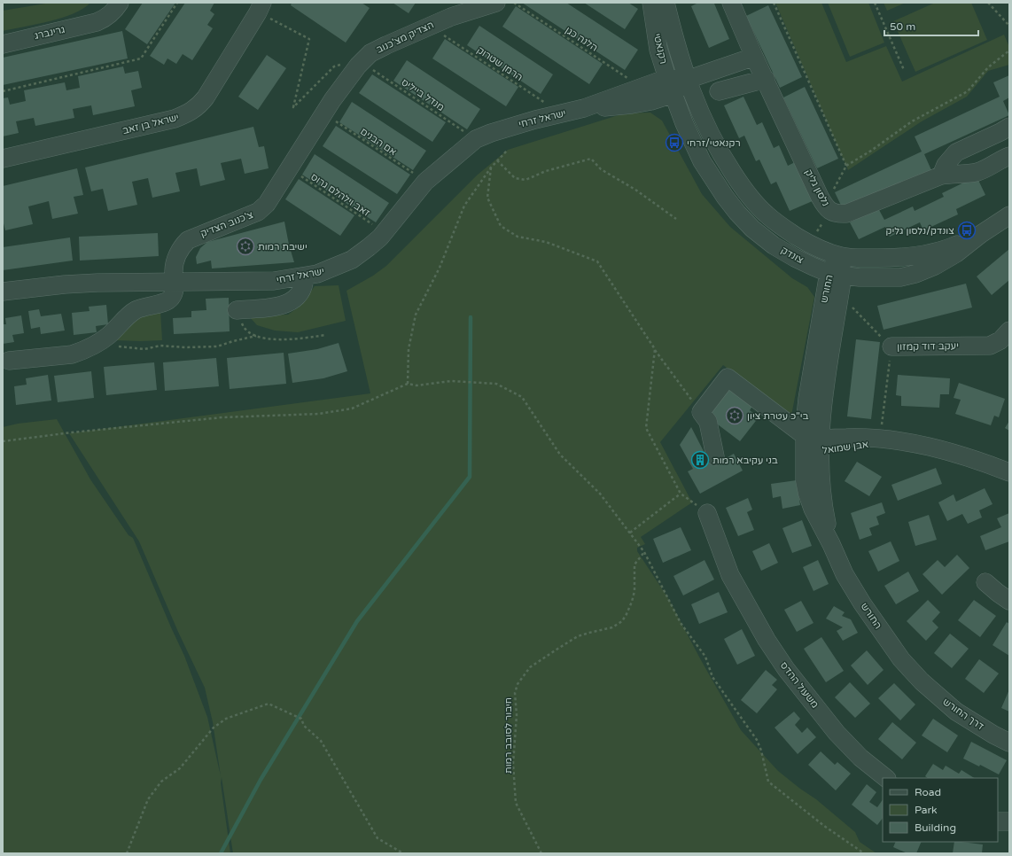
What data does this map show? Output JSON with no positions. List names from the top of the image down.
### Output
{
  "streets": {
    "street": [
      "גרינברג",
      "הצדיק מצ'כנוב",
      "רקנאטי",
      "ישראל זרחי",
      "ישראל בן זאב",
      "נלסון גליק",
      "צ'כנוב הצדיק",
      "צונדק",
      "החורש",
      "יעקב דוד קמזון",
      "אבן שמואל",
      "משעול ההדס",
      "דרך החורש"
    ],
    "path": [
      "הלנה כגן",
      "הרמן שטרוק",
      "מנדל בייליס",
      "אם הבנים",
      "זאב וילהלם גרוס",
      "חיבור לסובב רמות"
    ]
  },
  "crossings": [
    ["הצדיק מצ'כנוב", "הרמן שטרוק"],
    ["הצדיק מצ'כנוב", "מנדל בייליס"],
    ["הצדיק מצ'כנוב", "אם הבנים"],
    ["הצדיק מצ'כנוב", "צ'כנוב הצדיק"],
    ["הלנה כגן", "ישראל זרחי"],
    ["רקנאטי", "ישראל זרחי"],
    ["רקנאטי", "צונדק"],
    ["הרמן שטרוק", "ישראל זרחי"],
    ["מנדל בייליס", "ישראל זרחי"],
    ["ישראל זרחי", "אם הבנים"],
    ["ישראל זרחי", "זאב וילהלם גרוס"],
    ["ישראל זרחי", "צ'כנוב הצדיק"],
    ["ישראל זרחי", "צונדק"],
    ["אם הבנים", "צ'כנוב הצדיק"],
    ["זאב וילהלם גרוס", "צ'כנוב הצדיק"],
    ["צונדק", "החורש"],
    ["החורש", "אבן שמואל"],
    ["החורש", "דרך החורש"],
    ["יעקב דוד קמזון", "אבן שמואל"]
  ],
  "places": {
    "bus stop": ["רקנאטי/זרחי", "צונדק/נלסון גליק"],
    "synagogue": ["ישיבת רמות", "בי\"כ עטרת ציון"],
    "building": ["בני עקיבא רמות"]
  },
  "legend": ["Road", "Park", "Building"],
  "scale_bar": "50 m"
}
